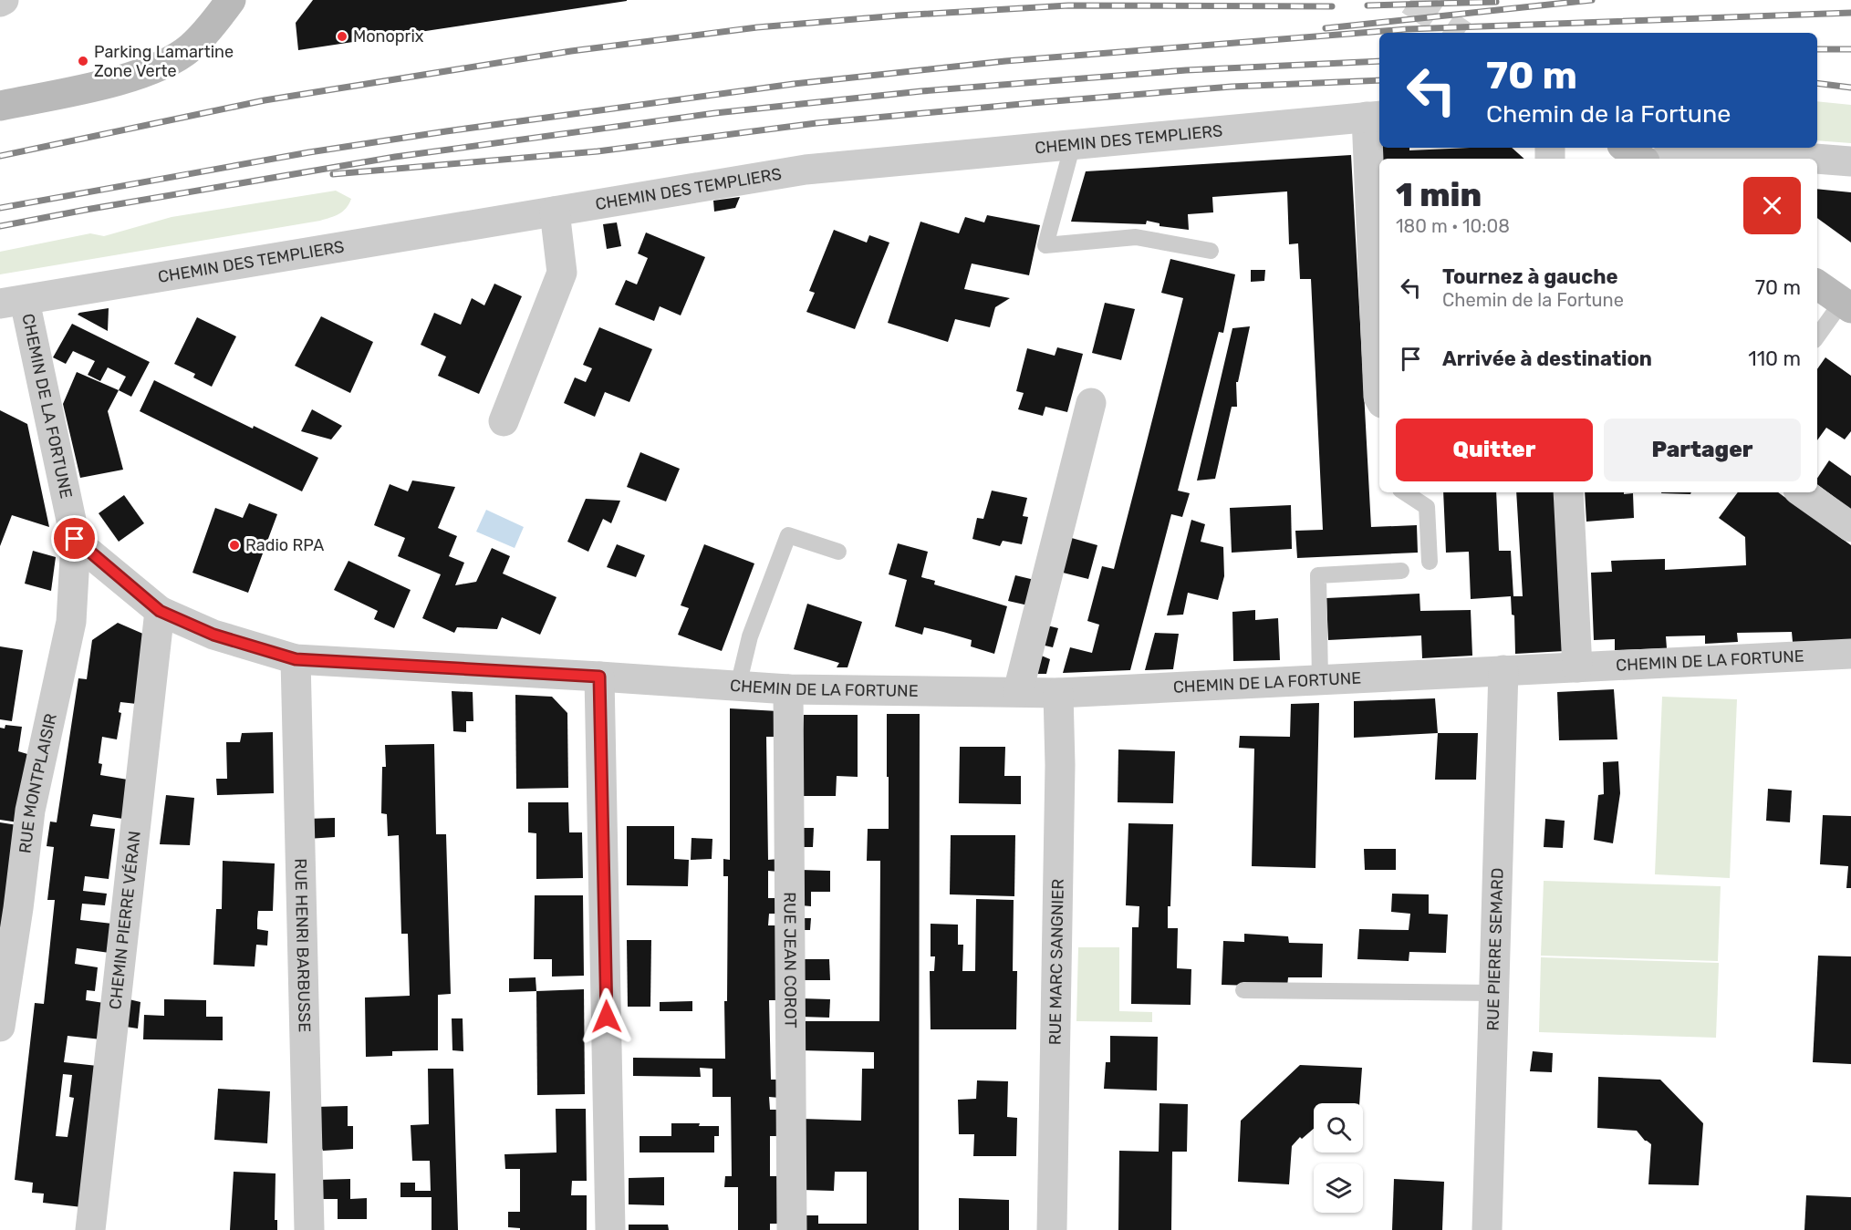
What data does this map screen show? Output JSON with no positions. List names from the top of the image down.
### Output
{
  "streets": {
    "street": [
      "CHEMIN DES TEMPLIERS",
      "CHEMIN DE LA FORTUNE",
      "RUE MONTPLAISIR",
      "CHEMIN PIERRE VÉRAN",
      "RUE HENRI BARBUSSE",
      "RUE PIERRE SEMARD",
      "RUE JEAN COROT",
      "RUE MARC SANGNIER"
    ]
  },
  "crossings": [
    ["CHEMIN DES TEMPLIERS", "CHEMIN DE LA FORTUNE"],
    ["CHEMIN DE LA FORTUNE", "RUE MONTPLAISIR"],
    ["CHEMIN DE LA FORTUNE", "CHEMIN PIERRE VÉRAN"],
    ["CHEMIN DE LA FORTUNE", "RUE HENRI BARBUSSE"],
    ["CHEMIN DE LA FORTUNE", "RUE PIERRE SEMARD"],
    ["CHEMIN DE LA FORTUNE", "RUE JEAN COROT"],
    ["CHEMIN DE LA FORTUNE", "RUE MARC SANGNIER"]
  ],
  "places": ["Monoprix", "Parking Lamartine Zone Verte", "Radio RPA"],
  "page": {
    "turn": ["70 m", "Chemin de la Fortune"],
    "heading": ["1 min", "180 m · 10:08"],
    "list": [
      {
        "name": "Tournez à gauche",
        "note": "Chemin de la Fortune",
        "value": "70 m"
      },
      {
        "name": "Arrivée à destination",
        "value": "110 m"
      }
    ],
    "buttons": ["Quitter", "Partager"]
  }
}
